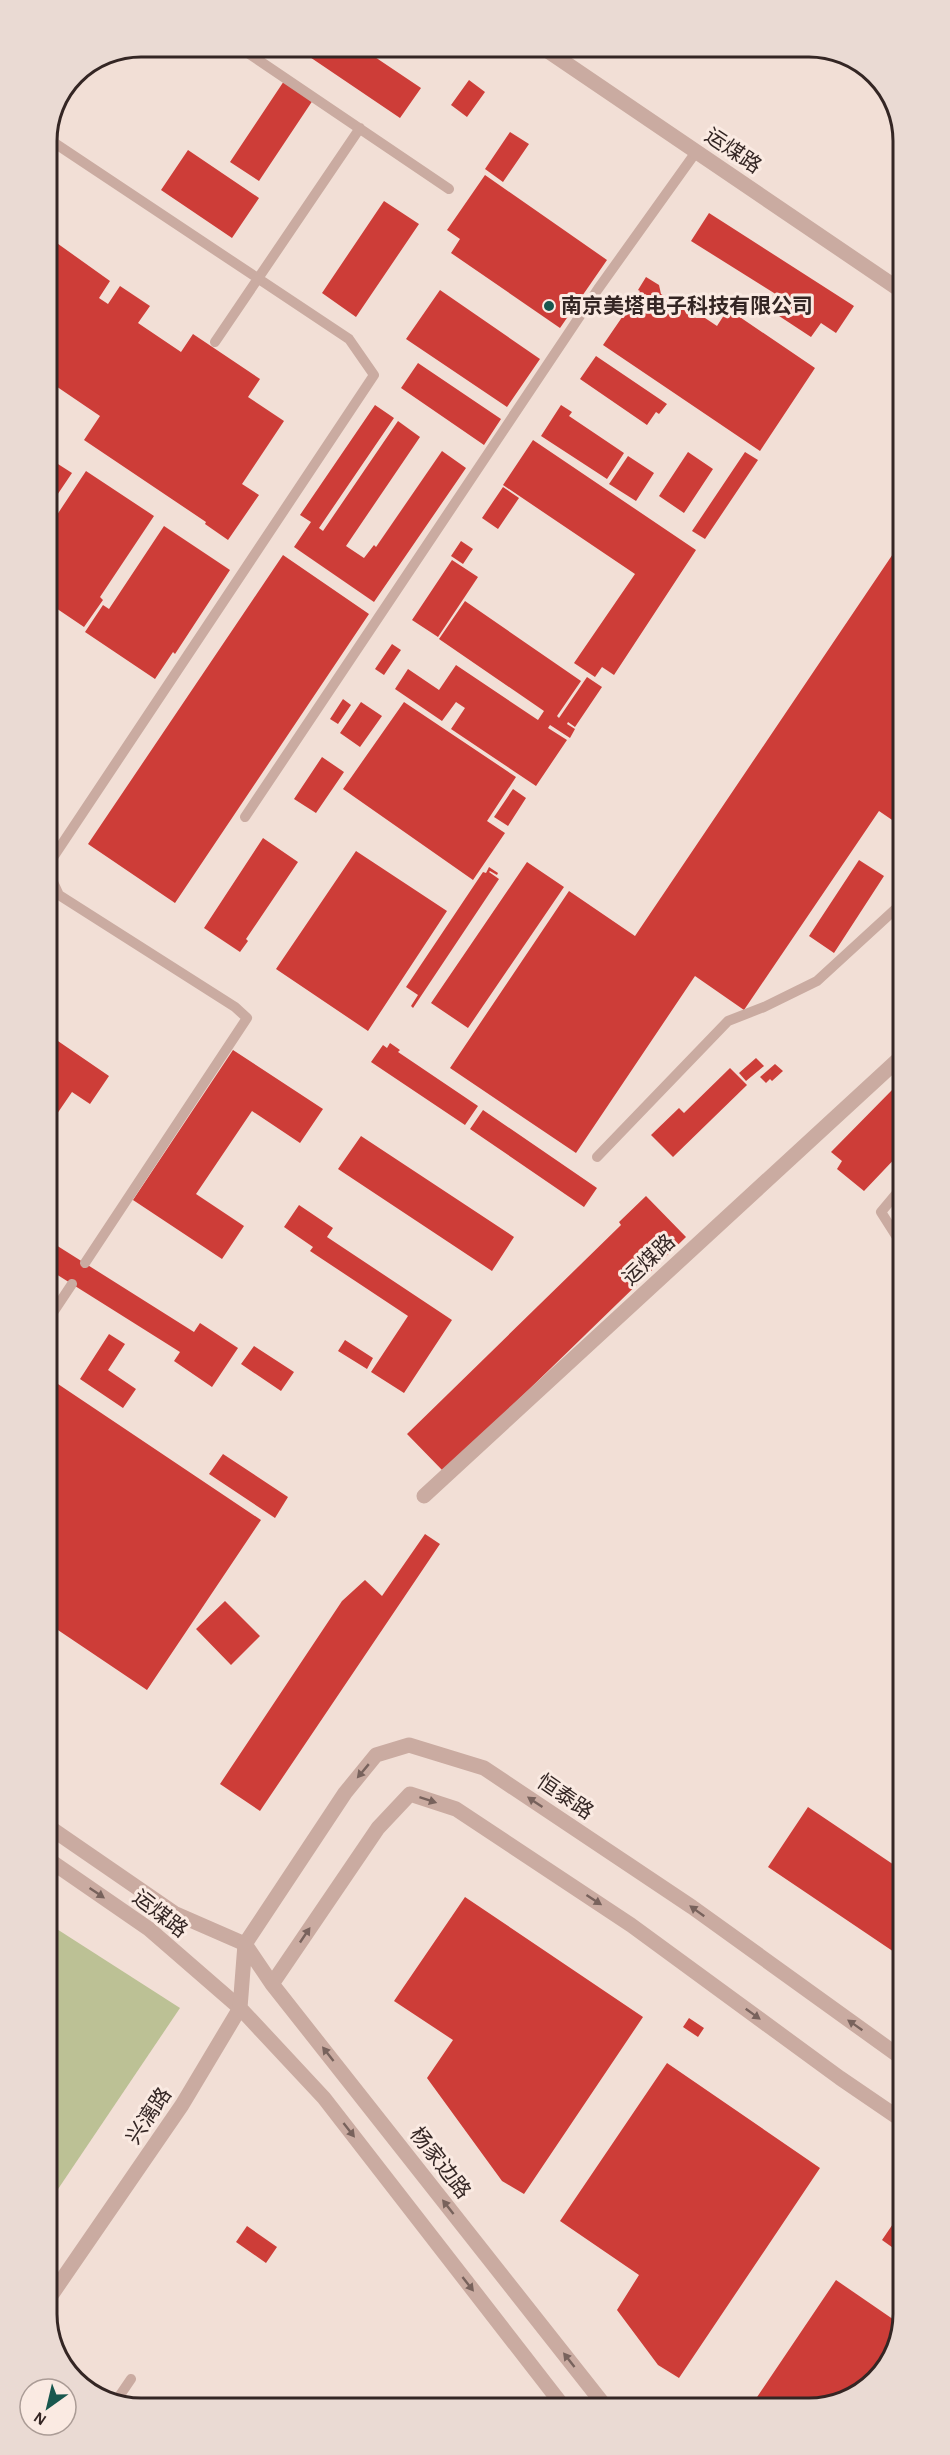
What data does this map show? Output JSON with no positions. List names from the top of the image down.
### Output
{
  "streets": {
    "street": [
      "运煤路",
      "恒泰路",
      "兴漓路",
      "杨家边路"
    ]
  },
  "crossings": [
    ["运煤路", "恒泰路"],
    ["运煤路", "兴漓路"],
    ["运煤路", "杨家边路"],
    ["恒泰路", "兴漓路"],
    ["恒泰路", "杨家边路"],
    ["兴漓路", "杨家边路"]
  ],
  "places": ["南京美塔电子科技有限公司"],
  "north": "bottom left"
}
